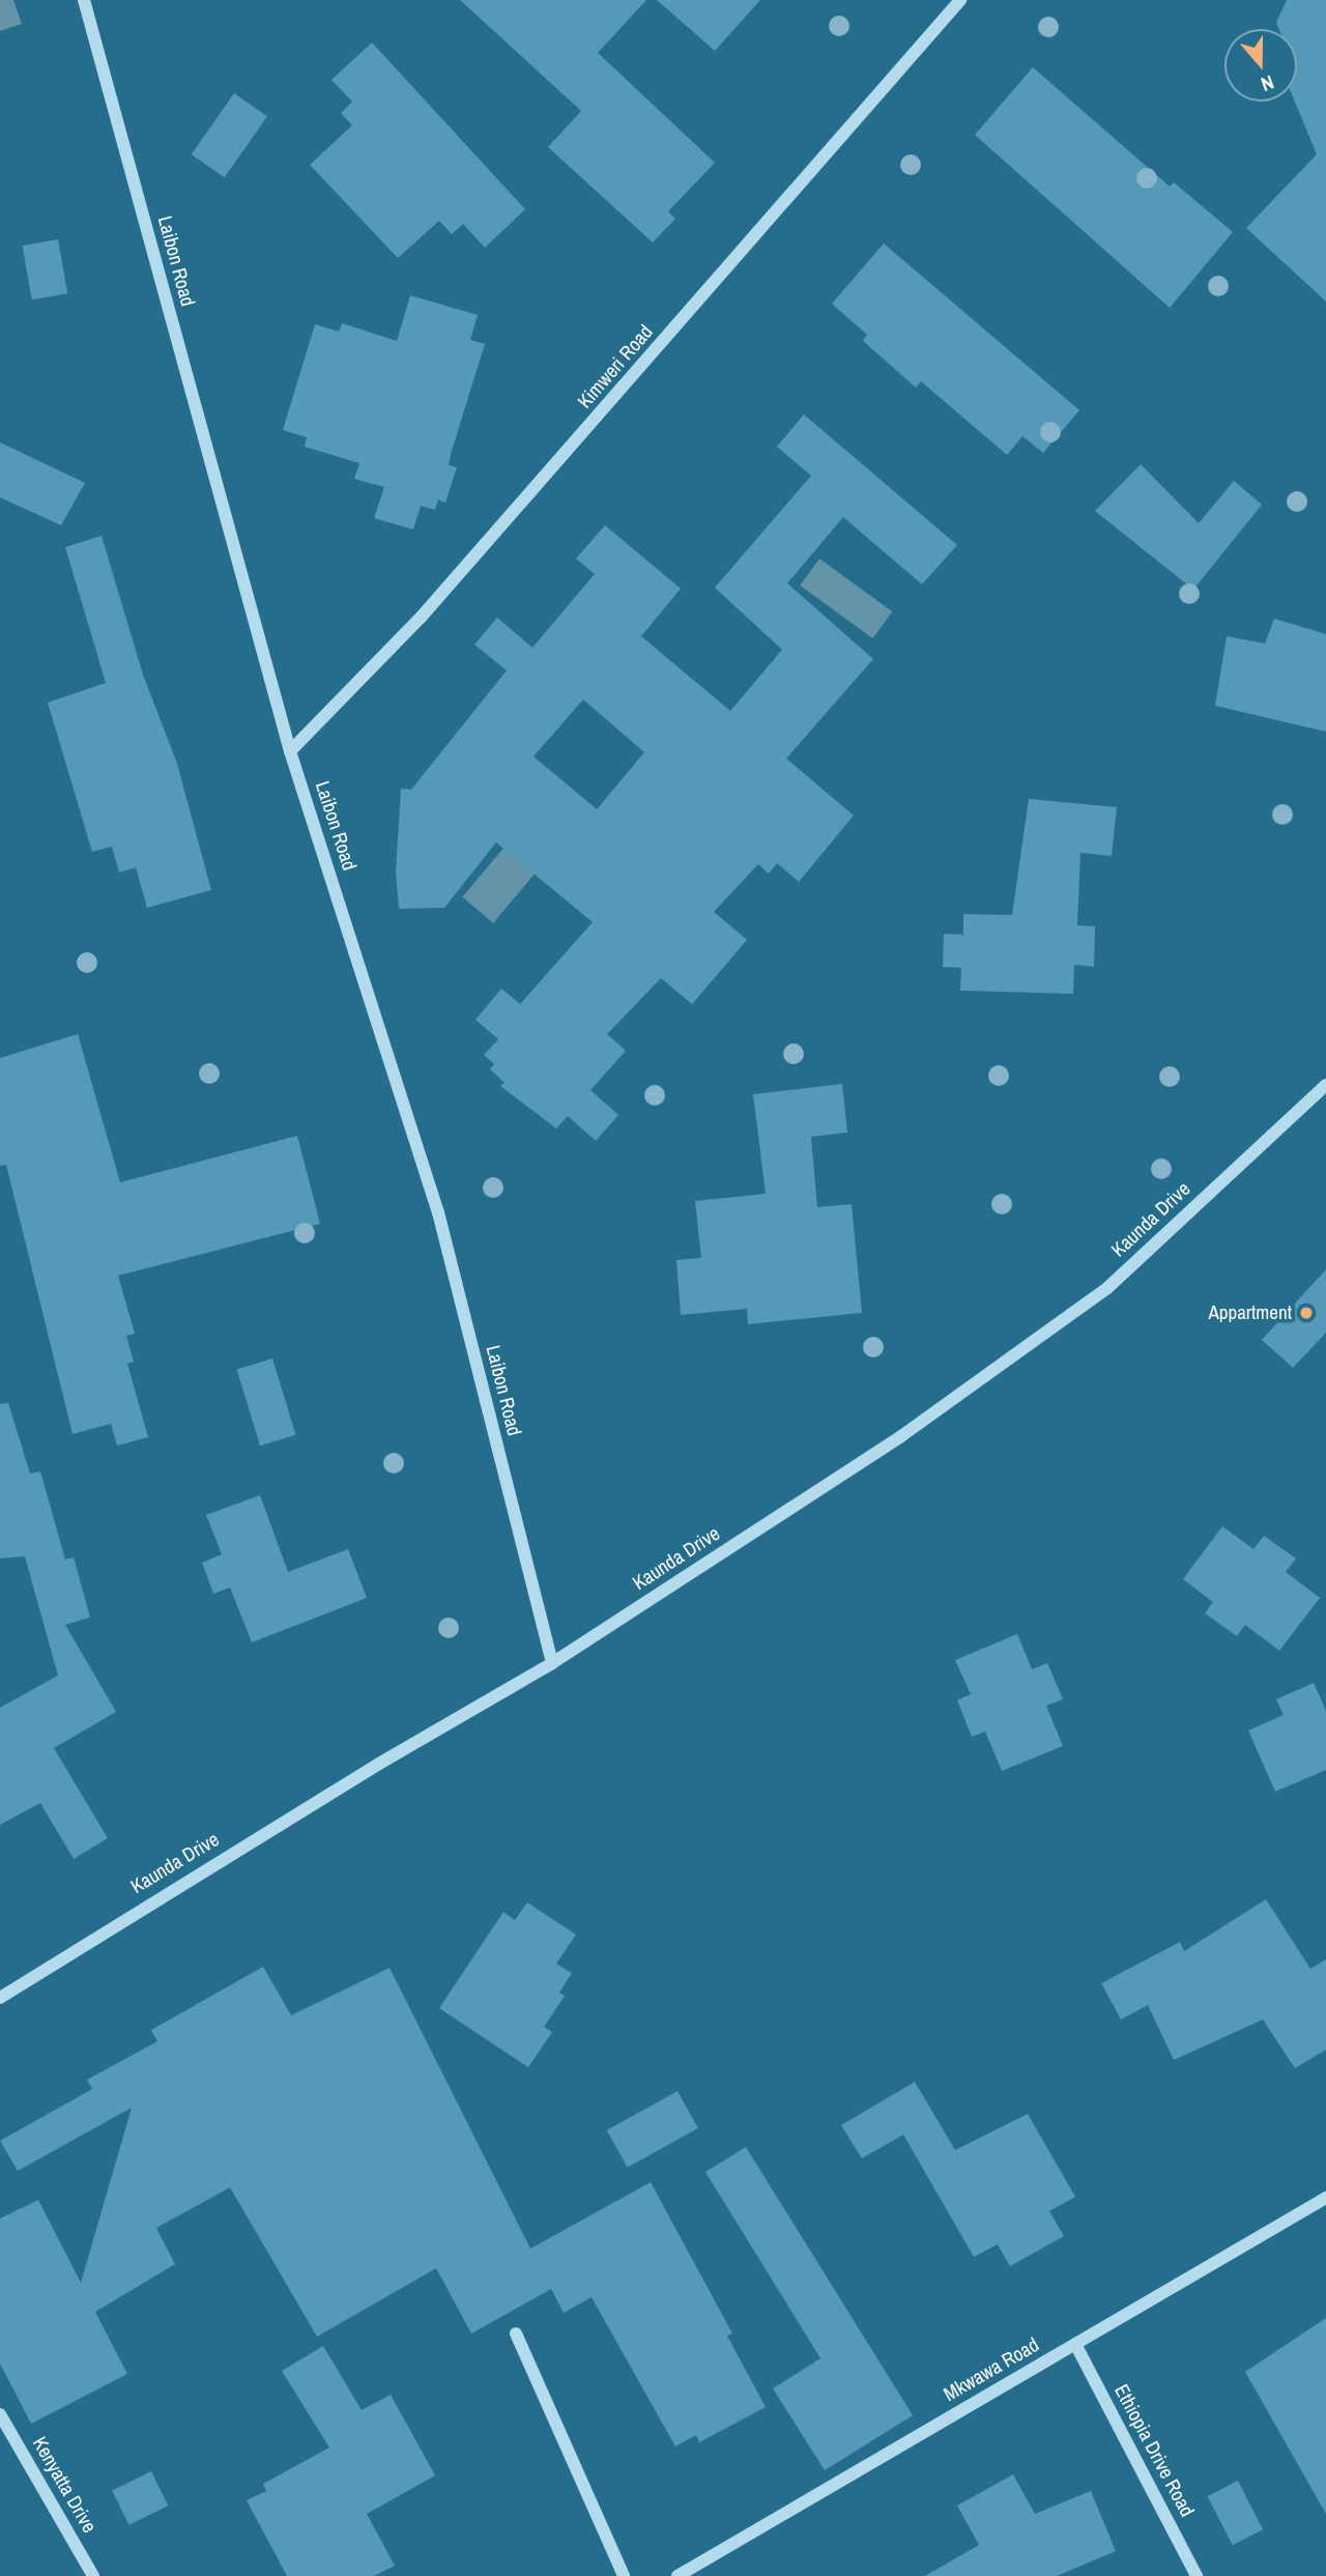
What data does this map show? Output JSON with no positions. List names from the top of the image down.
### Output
{
  "streets": {
    "street": [
      "Laibon Road",
      "Kimweri Road",
      "Kaunda Drive",
      "Mkwawa Road",
      "Ethiopia Drive Road",
      "Kenyatta Drive"
    ]
  },
  "crossings": [
    ["Laibon Road", "Kimweri Road"],
    ["Laibon Road", "Kaunda Drive"],
    ["Mkwawa Road", "Ethiopia Drive Road"]
  ],
  "places": ["Appartment"],
  "north": "bottom"
}
